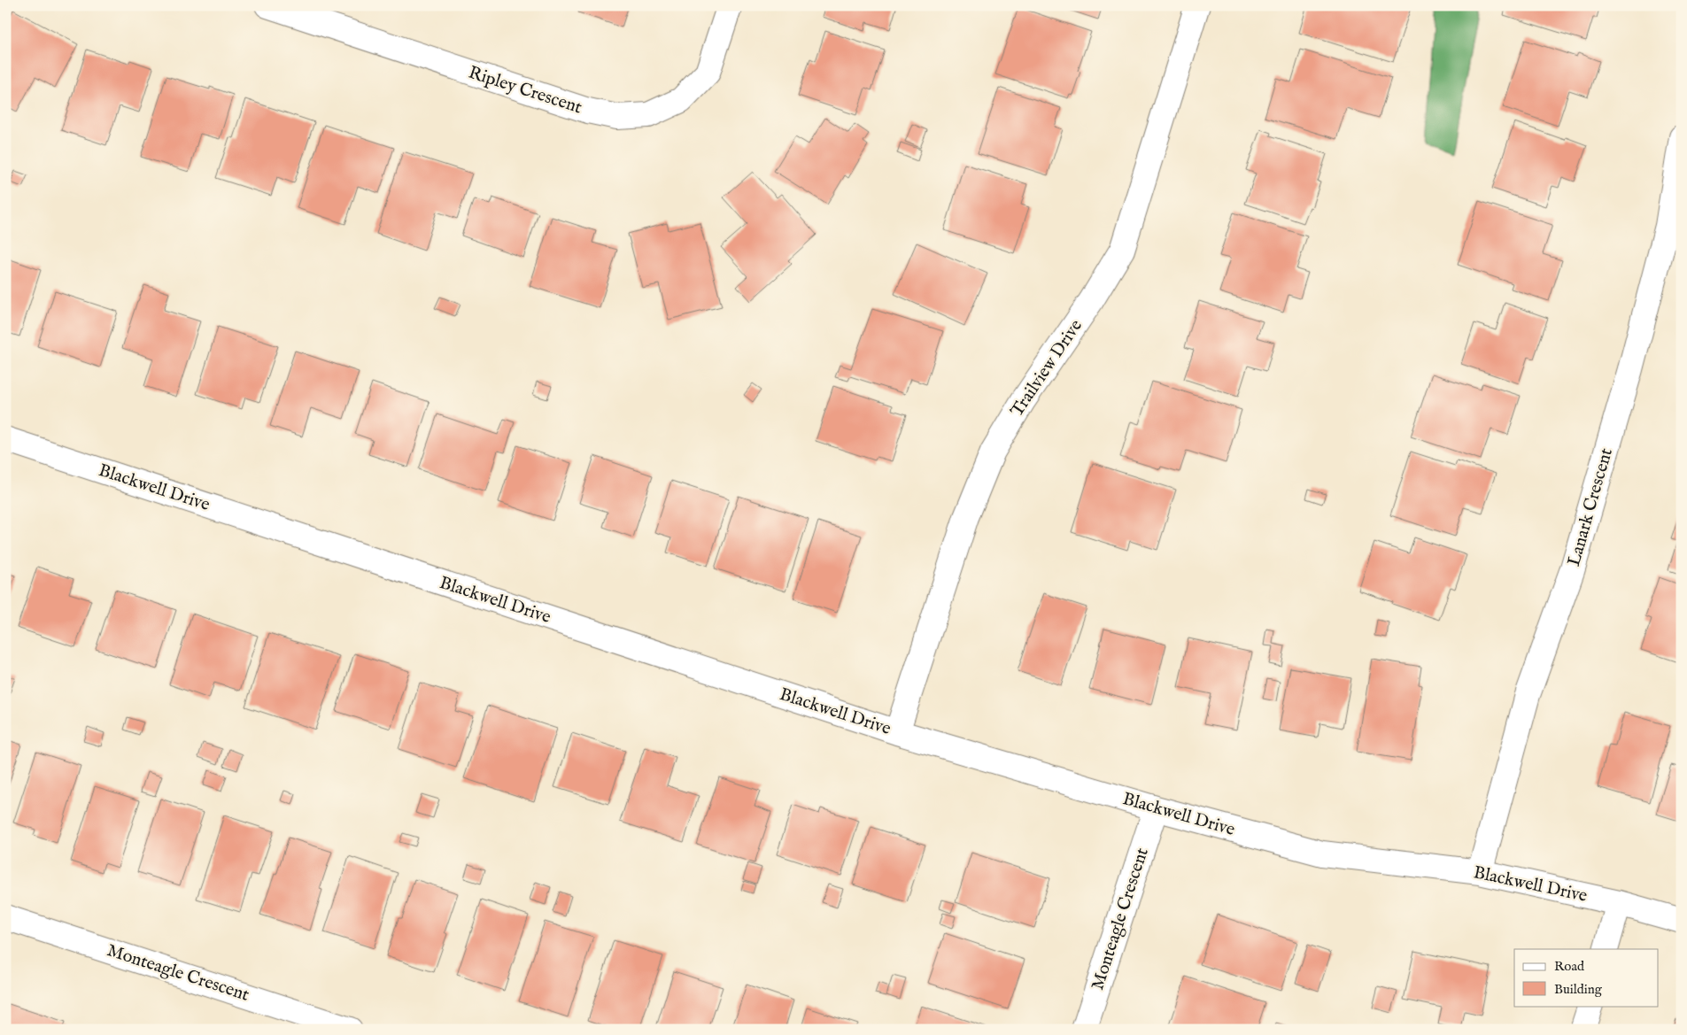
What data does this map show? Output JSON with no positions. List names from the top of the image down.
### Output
{
  "streets": {
    "street": [
      "Ripley Crescent",
      "Trailview Drive",
      "Blackwell Drive",
      "Lanark Crescent",
      "Monteagle Crescent"
    ]
  },
  "crossings": [
    ["Trailview Drive", "Blackwell Drive"],
    ["Blackwell Drive", "Lanark Crescent"],
    ["Blackwell Drive", "Monteagle Crescent"]
  ],
  "legend": ["Road", "Building"]
}
